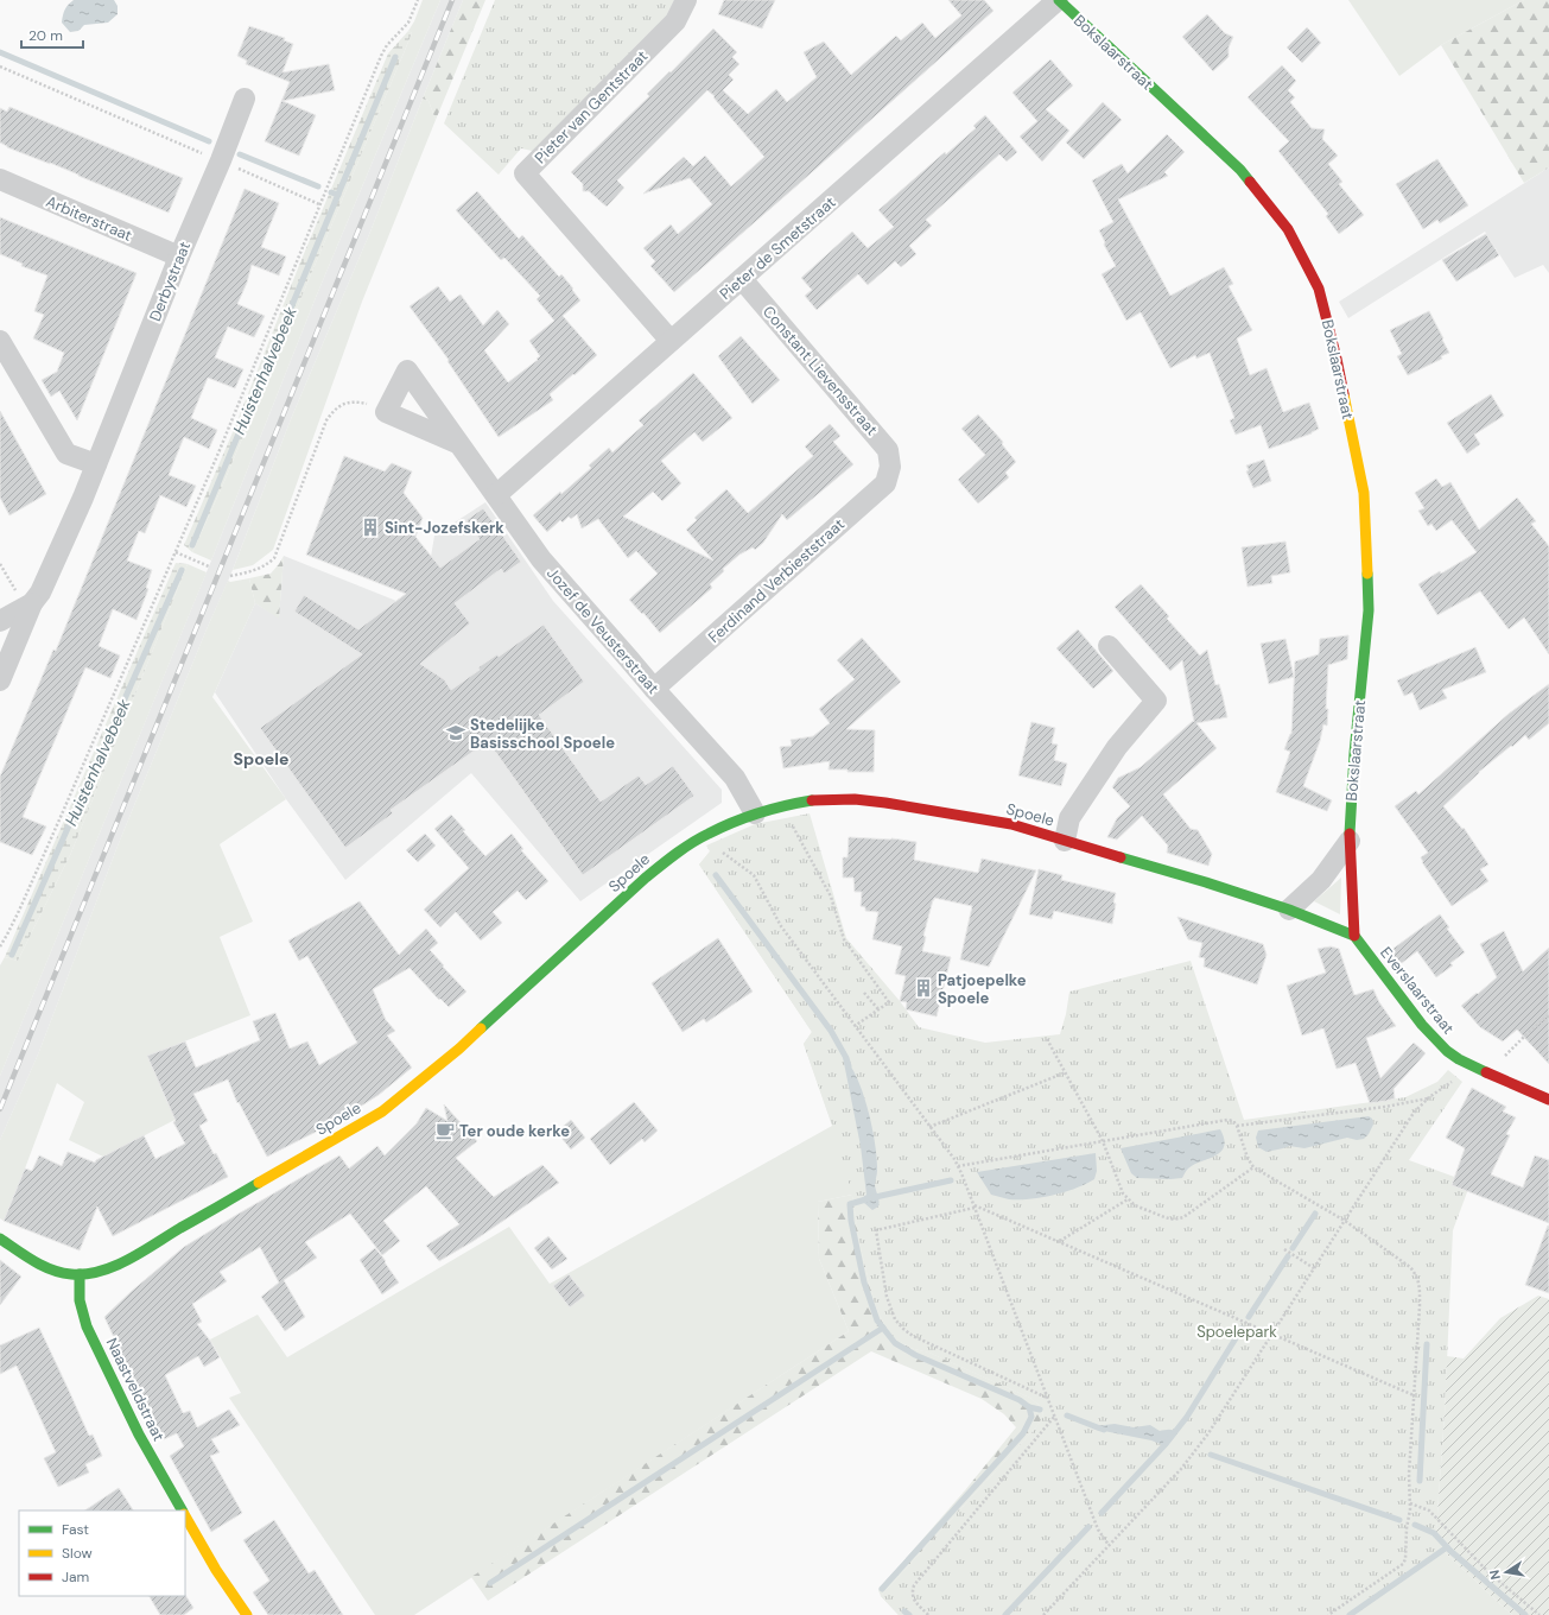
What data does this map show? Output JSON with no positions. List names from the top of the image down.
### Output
{
  "streets": {
    "street": [
      "Bokslaarstraat",
      "Pieter van Gentstraat",
      "Arbiterstraat",
      "Pieter de Smetstraat",
      "Derbystraat",
      "Constant Lievensstraat",
      "Ferdinand Verbieststraat",
      "Jozef de Veusterstraat",
      "Spoele",
      "Everslaarstraat",
      "Naastveldstraat"
    ]
  },
  "crossings": [
    ["Bokslaarstraat", "Pieter de Smetstraat"],
    ["Bokslaarstraat", "Everslaarstraat"],
    ["Pieter van Gentstraat", "Pieter de Smetstraat"],
    ["Arbiterstraat", "Derbystraat"],
    ["Pieter de Smetstraat", "Constant Lievensstraat"],
    ["Pieter de Smetstraat", "Jozef de Veusterstraat"],
    ["Constant Lievensstraat", "Ferdinand Verbieststraat"],
    ["Ferdinand Verbieststraat", "Jozef de Veusterstraat"],
    ["Jozef de Veusterstraat", "Spoele"],
    ["Spoele", "Naastveldstraat"]
  ],
  "districts": ["Spoele"],
  "water": ["Huistenhalvebeek"],
  "parks": ["Spoelepark"],
  "places": {
    "building": ["Sint-Jozefskerk", "Patjoepelke Spoele"],
    "school or university": ["Stedelijke Basisschool Spoele"],
    "cafe": ["Ter oude kerke"]
  },
  "legend": ["Fast", "Slow", "Jam"],
  "scale_bar": "20 m",
  "north": "left"
}
